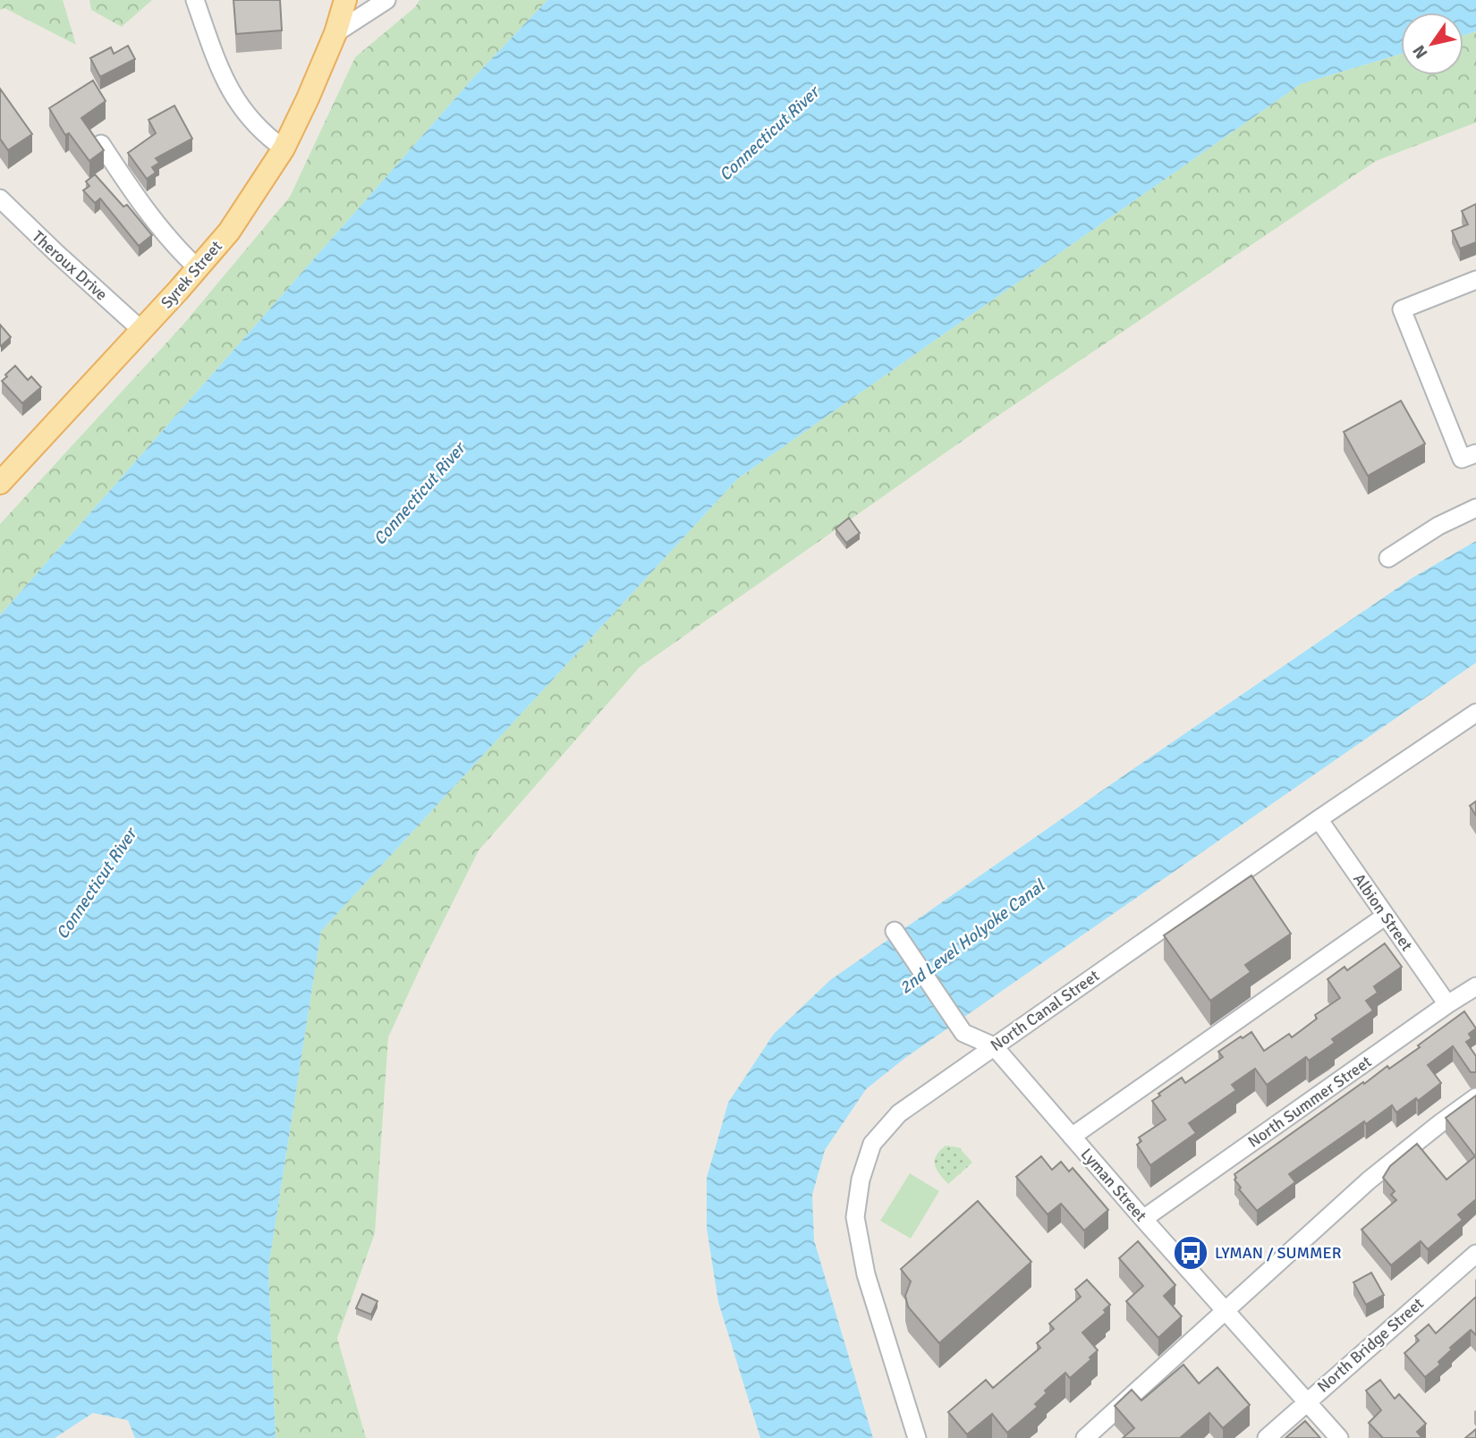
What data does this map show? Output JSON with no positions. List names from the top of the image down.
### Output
{
  "streets": {
    "main road": ["Syrek Street"],
    "street": [
      "Theroux Drive",
      "Albion Street",
      "North Canal Street",
      "North Summer Street",
      "Lyman Street",
      "North Bridge Street"
    ]
  },
  "crossings": [
    ["Theroux Drive", "Syrek Street"],
    ["Albion Street", "North Canal Street"],
    ["Albion Street", "North Summer Street"],
    ["North Canal Street", "Lyman Street"],
    ["North Summer Street", "Lyman Street"],
    ["Lyman Street", "North Bridge Street"]
  ],
  "water": ["Connecticut River", "2nd Level Holyoke Canal"],
  "places": {
    "bus stop": ["LYMAN / SUMMER"]
  },
  "north": "bottom left"
}
